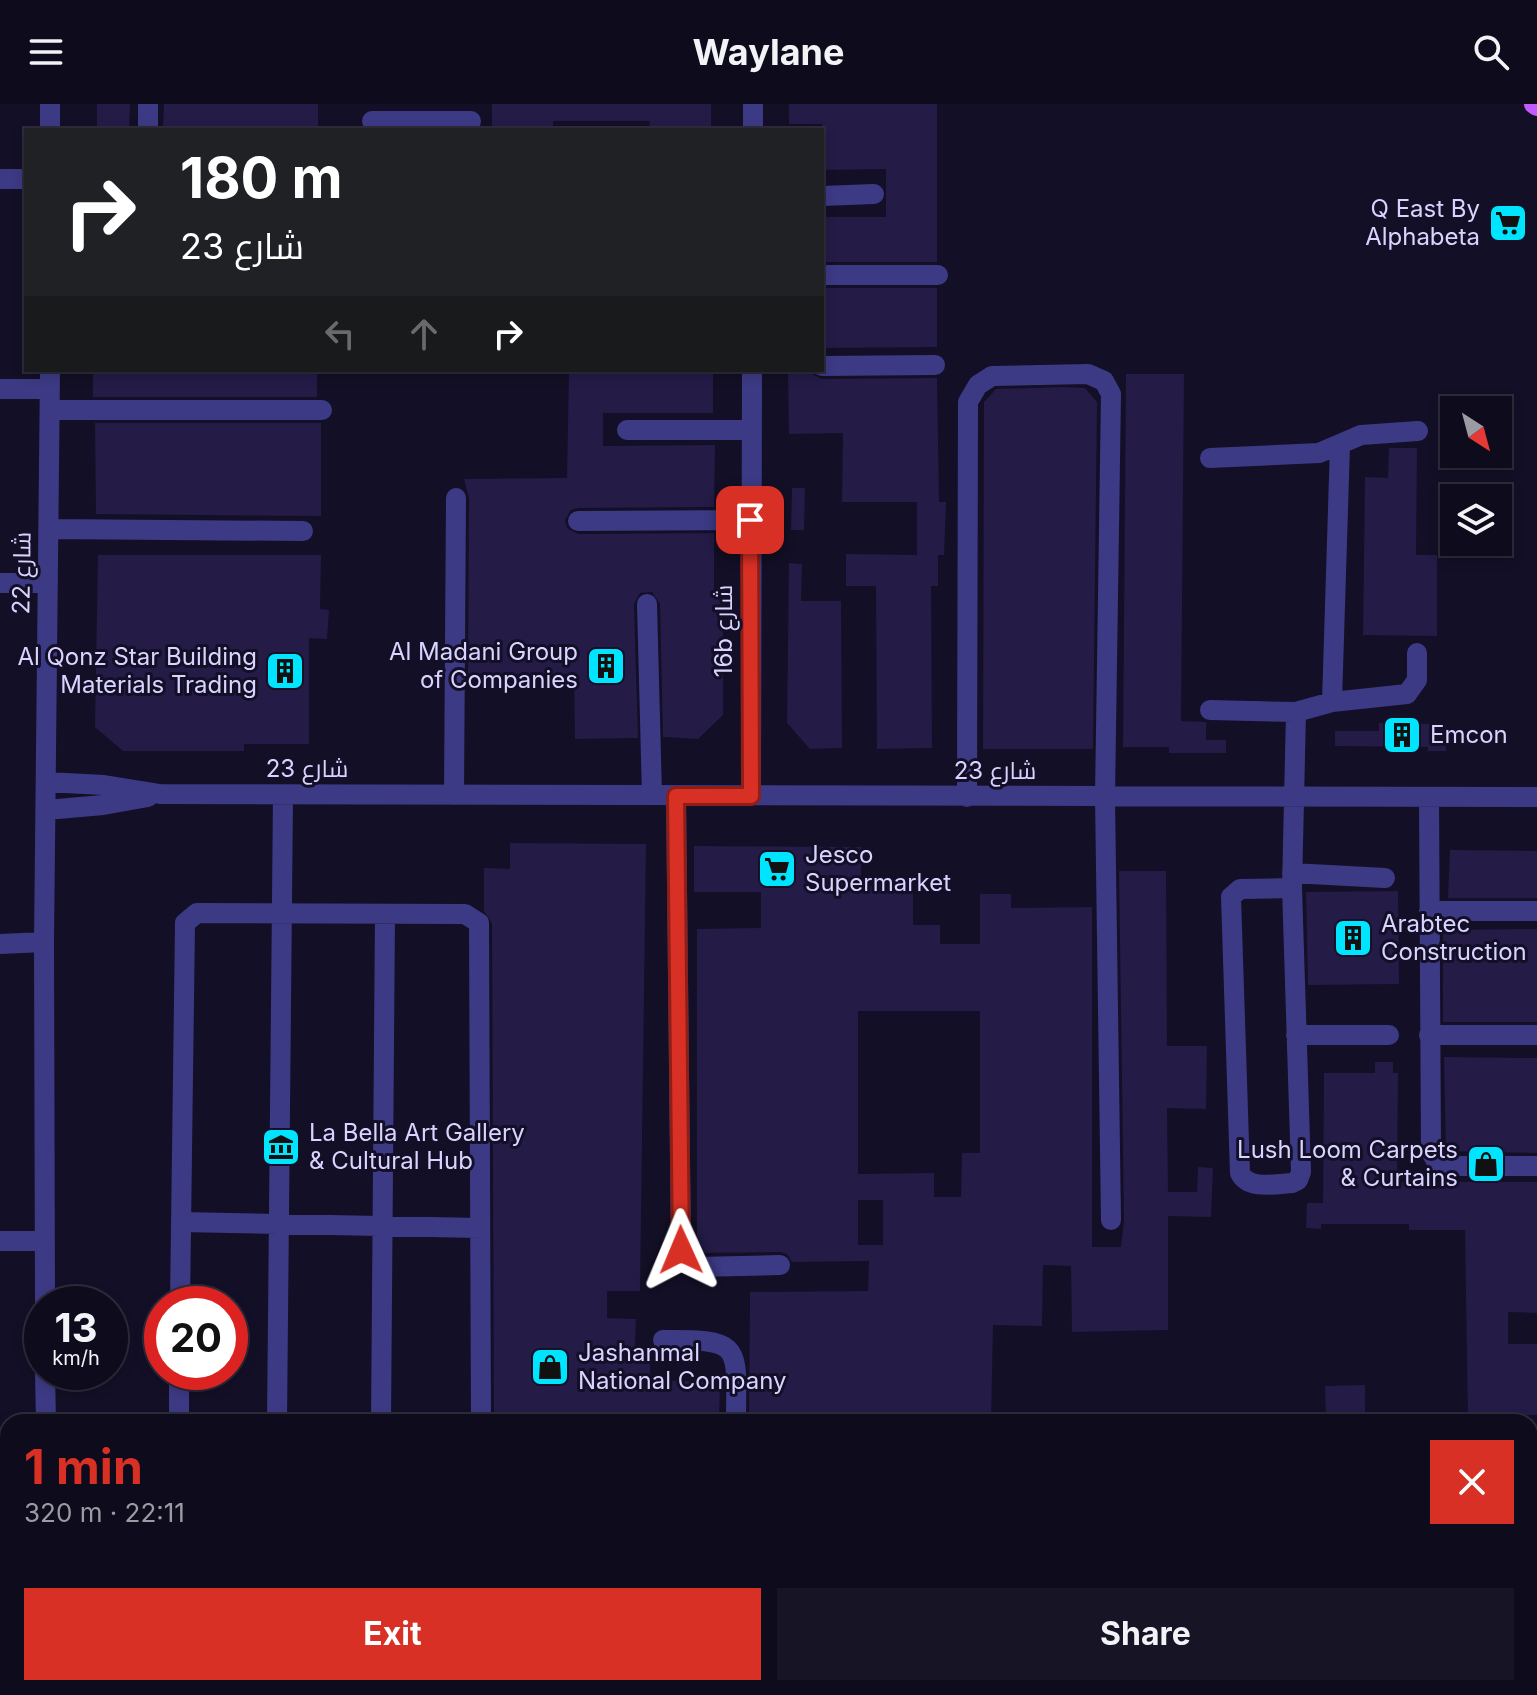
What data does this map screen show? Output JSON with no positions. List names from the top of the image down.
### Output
{
  "streets": {
    "street": ["شارع 22", "16b شارع", "شارع 23"]
  },
  "crossings": [
    ["شارع 22", "شارع 23"],
    ["16b شارع", "شارع 23"]
  ],
  "places": {
    "supermarket": ["Q East By Alphabeta", "Jesco Supermarket"],
    "building": [
      "Al Madani Group of Companies",
      "Al Qonz Star Building Materials Trading",
      "Emcon",
      "Arabtec Construction"
    ],
    "museum": ["La Bella Art Gallery & Cultural Hub"],
    "shop": ["Lush Loom Carpets & Curtains", "Jashanmal National Company"]
  },
  "north": "bottom right",
  "page": {
    "header": "Waylane",
    "turn": ["180 m", "شارع 23"],
    "speed": "13 km/h",
    "limit": "20",
    "heading": ["1 min", "320 m · 22:11"],
    "buttons": ["Exit", "Share"]
  }
}
